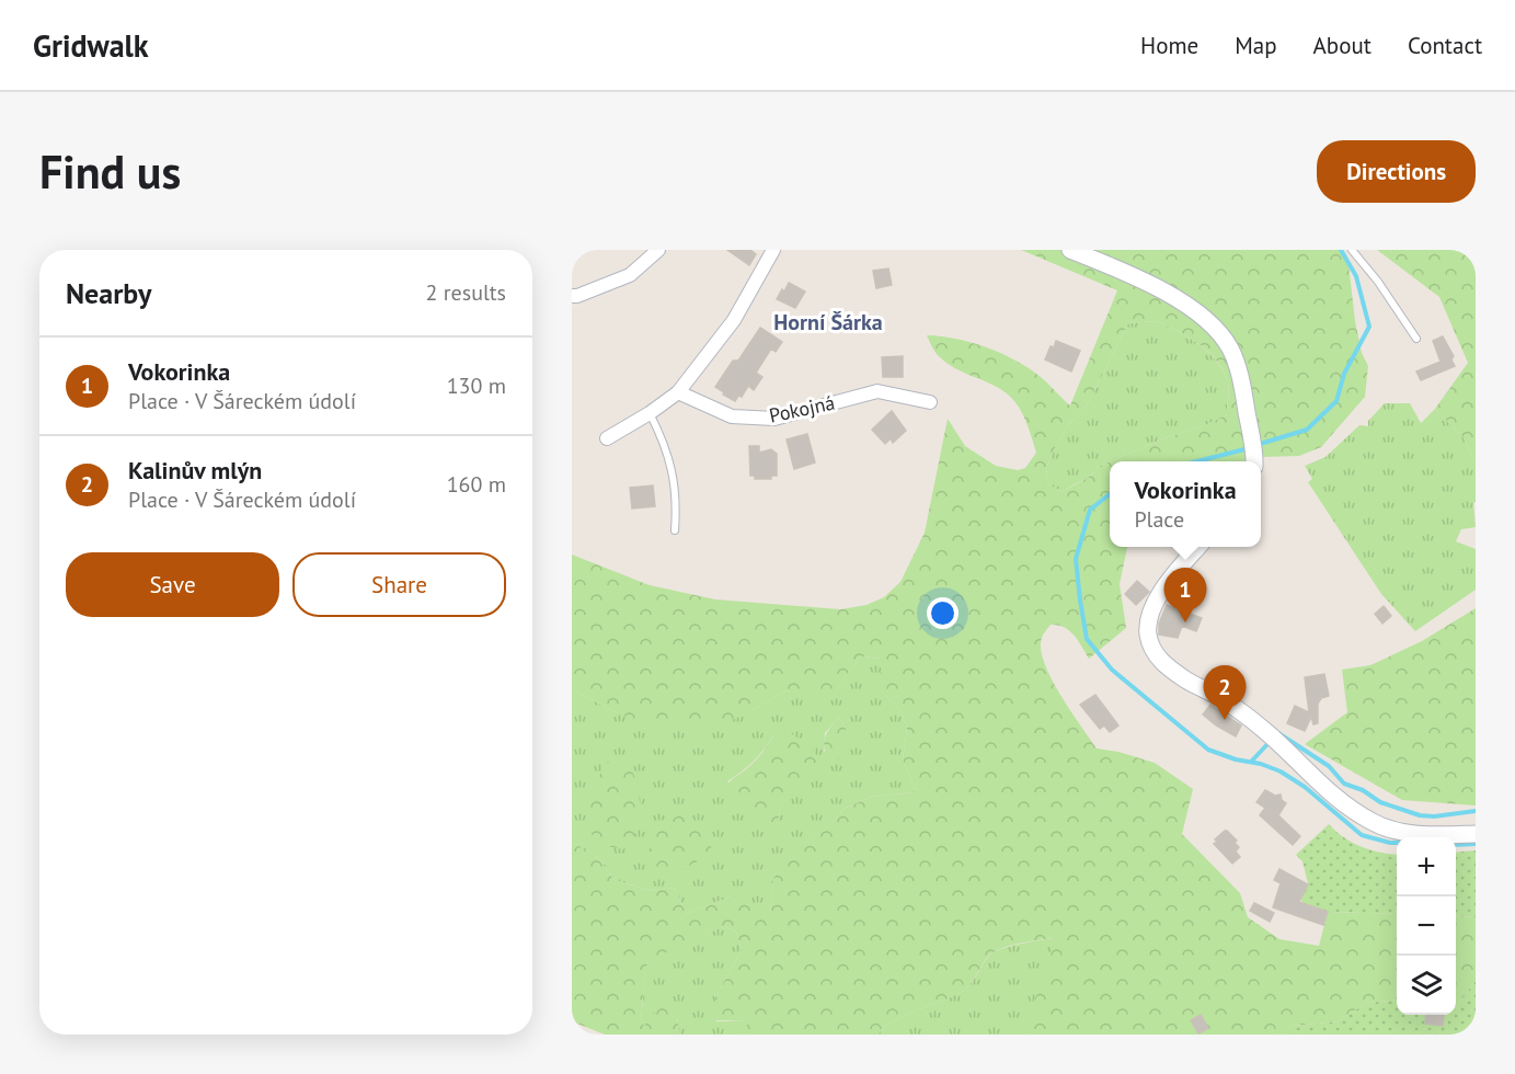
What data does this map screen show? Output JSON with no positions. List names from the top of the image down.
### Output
{
  "streets": {
    "street": ["Pokojná"]
  },
  "districts": ["Horní Šárka"],
  "page": {
    "header": "Gridwalk",
    "nav": [
      "Home",
      "Map",
      "About",
      "Contact"
    ],
    "buttons": [
      "Directions",
      ["Save", "Share"]
    ],
    "title": "Find us",
    "heading": ["Nearby", "2 results"],
    "list": [
      {
        "mark": "1",
        "name": "Vokorinka",
        "note": "Place · V Šáreckém údolí",
        "value": "130 m"
      },
      {
        "mark": "2",
        "name": "Kalinův mlýn",
        "note": "Place · V Šáreckém údolí",
        "value": "160 m"
      }
    ],
    "popup": ["Vokorinka", "Place"],
    "pins": ["1", "2"],
    "map_buttons": ["+", "−"]
  }
}
